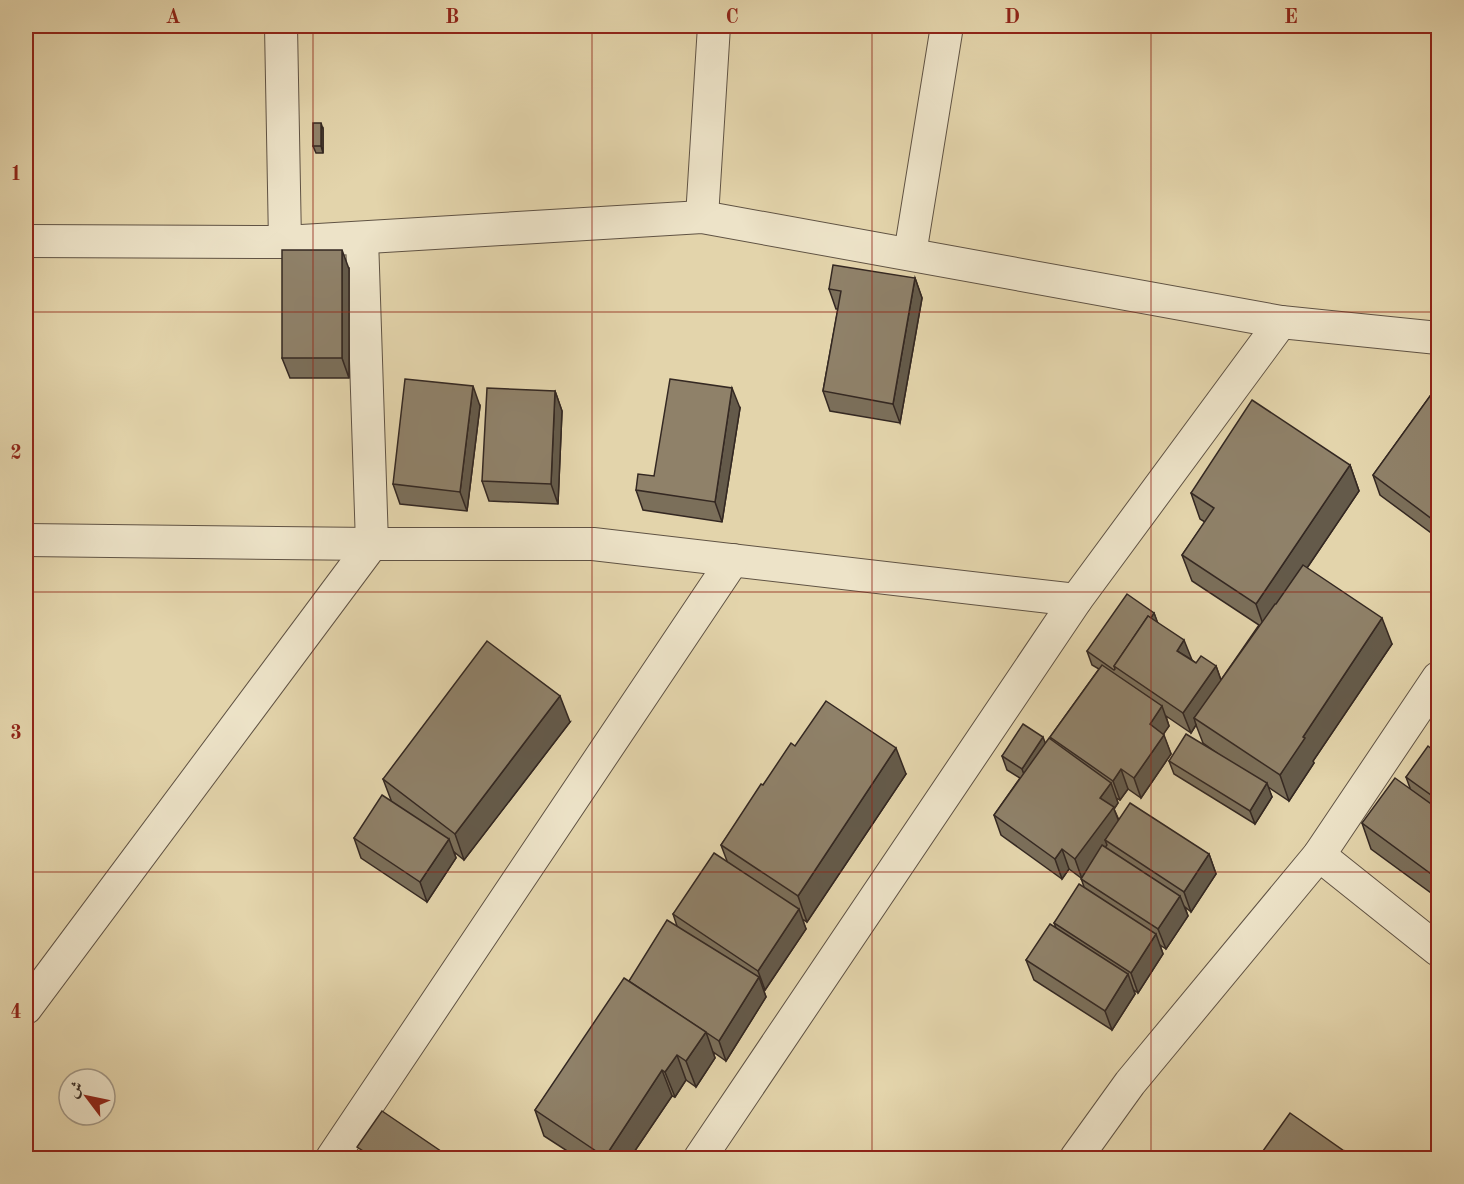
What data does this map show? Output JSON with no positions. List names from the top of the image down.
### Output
{
  "north": "top left",
  "grid": {
    "columns": [
      "A",
      "B",
      "C",
      "D",
      "E"
    ],
    "rows": [
      "1",
      "2",
      "3",
      "4"
    ]
  }
}
